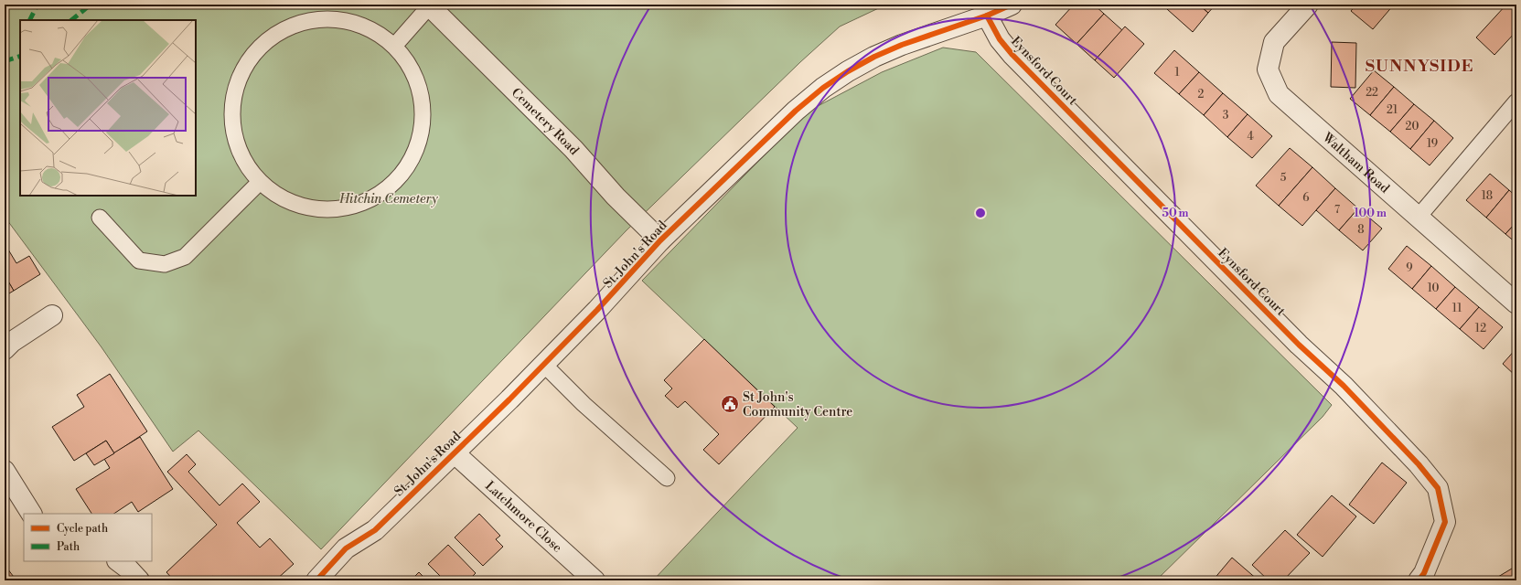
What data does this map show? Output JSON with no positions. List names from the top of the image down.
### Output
{
  "streets": {
    "street": [
      "Eynsford Court",
      "Cemetery Road",
      "Waltham Road",
      "St. John's Road",
      "Latchmore Close"
    ]
  },
  "crossings": [
    ["Eynsford Court", "St. John's Road"],
    ["Cemetery Road", "St. John's Road"],
    ["St. John's Road", "Latchmore Close"]
  ],
  "districts": ["SUNNYSIDE"],
  "parks": ["Hitchin Cemetery"],
  "places": {
    "public building": ["St John's Community Centre"]
  },
  "house_numbers": [
    "1",
    "22",
    "2",
    "21",
    "3",
    "20",
    "4",
    "19",
    "5",
    "18",
    "6",
    "7",
    "8",
    "9",
    "10",
    "11",
    "12"
  ],
  "legend": ["Cycle path", "Path"],
  "rings": ["50 m", "100 m"]
}
